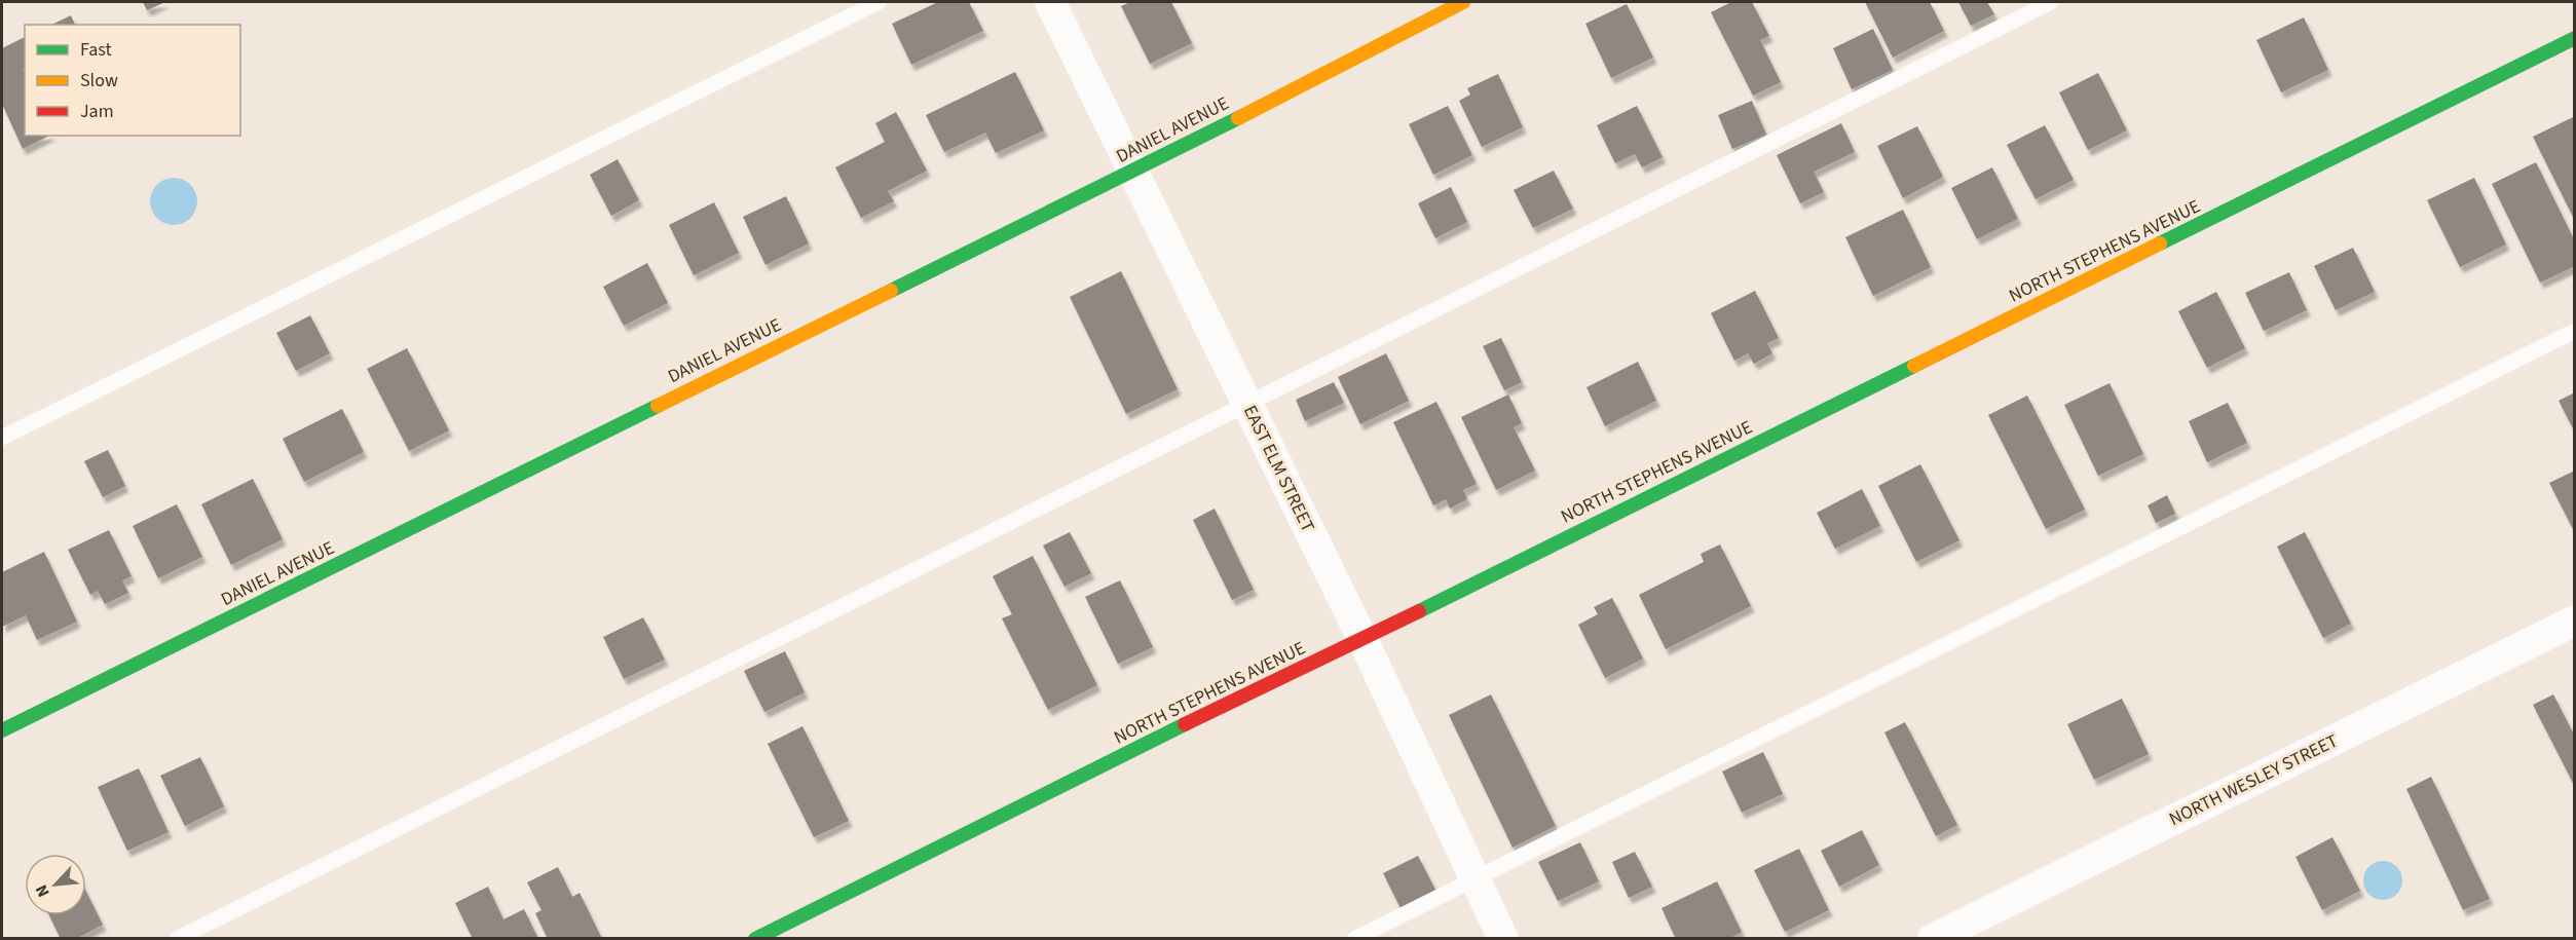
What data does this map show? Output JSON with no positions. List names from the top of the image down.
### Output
{
  "streets": {
    "street": [
      "DANIEL AVENUE",
      "NORTH STEPHENS AVENUE",
      "EAST ELM STREET",
      "NORTH WESLEY STREET"
    ]
  },
  "crossings": [
    ["DANIEL AVENUE", "EAST ELM STREET"],
    ["NORTH STEPHENS AVENUE", "EAST ELM STREET"]
  ],
  "legend": ["Fast", "Slow", "Jam"],
  "north": "bottom left"
}
